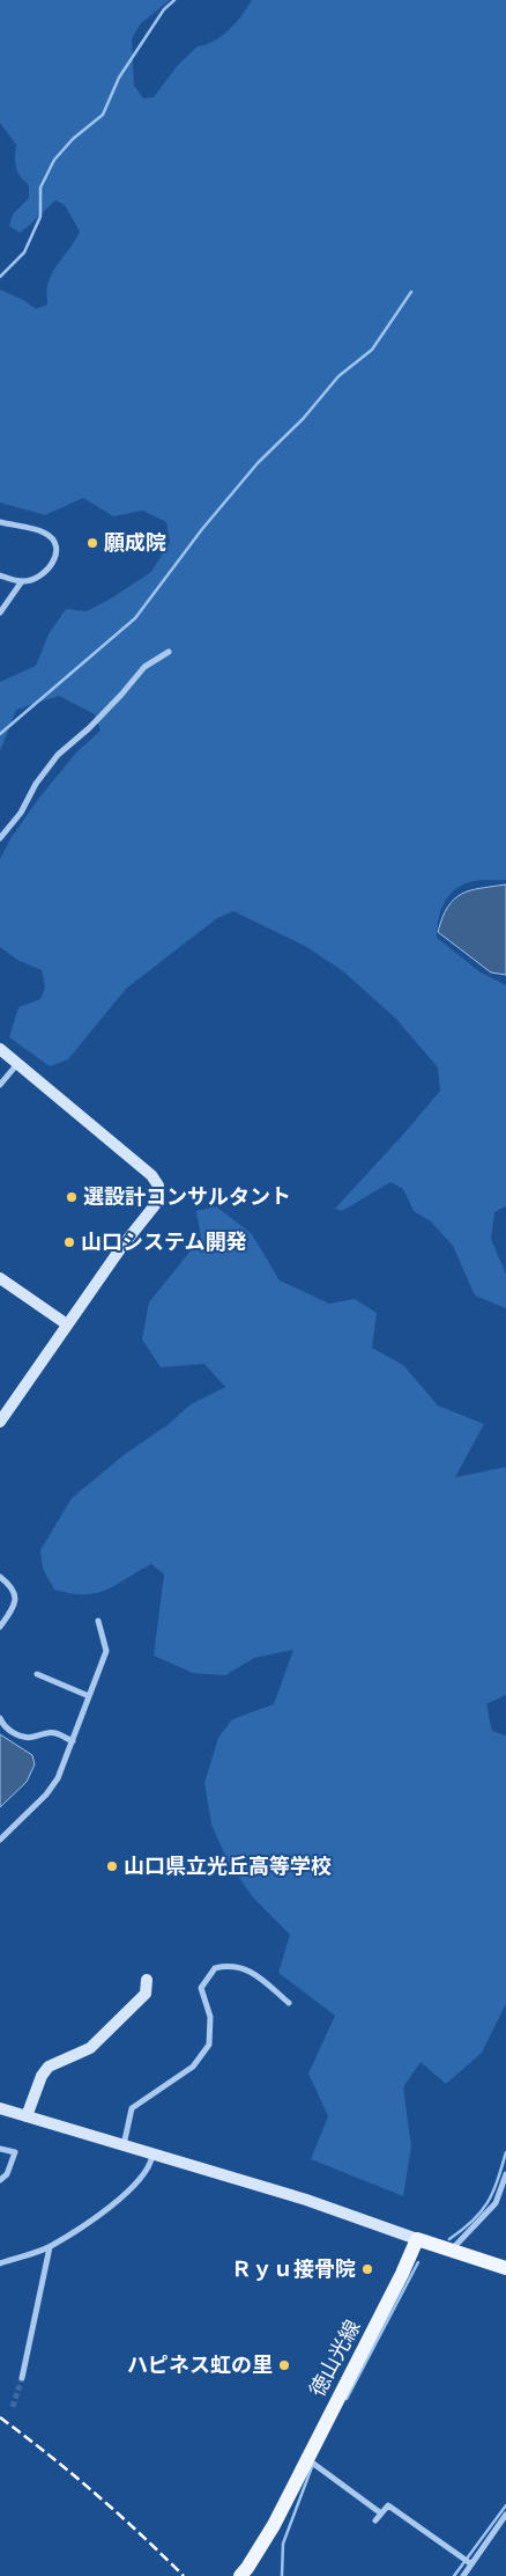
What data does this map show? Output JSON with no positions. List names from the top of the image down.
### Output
{
  "streets": {
    "main road": ["徳山光線"]
  },
  "places": [
    "願成院",
    "選設計コンサルタント",
    "山口システム開発",
    "山口県立光丘高等学校",
    "Ｒｙｕ接骨院",
    "ハピネス虹の里"
  ]
}
